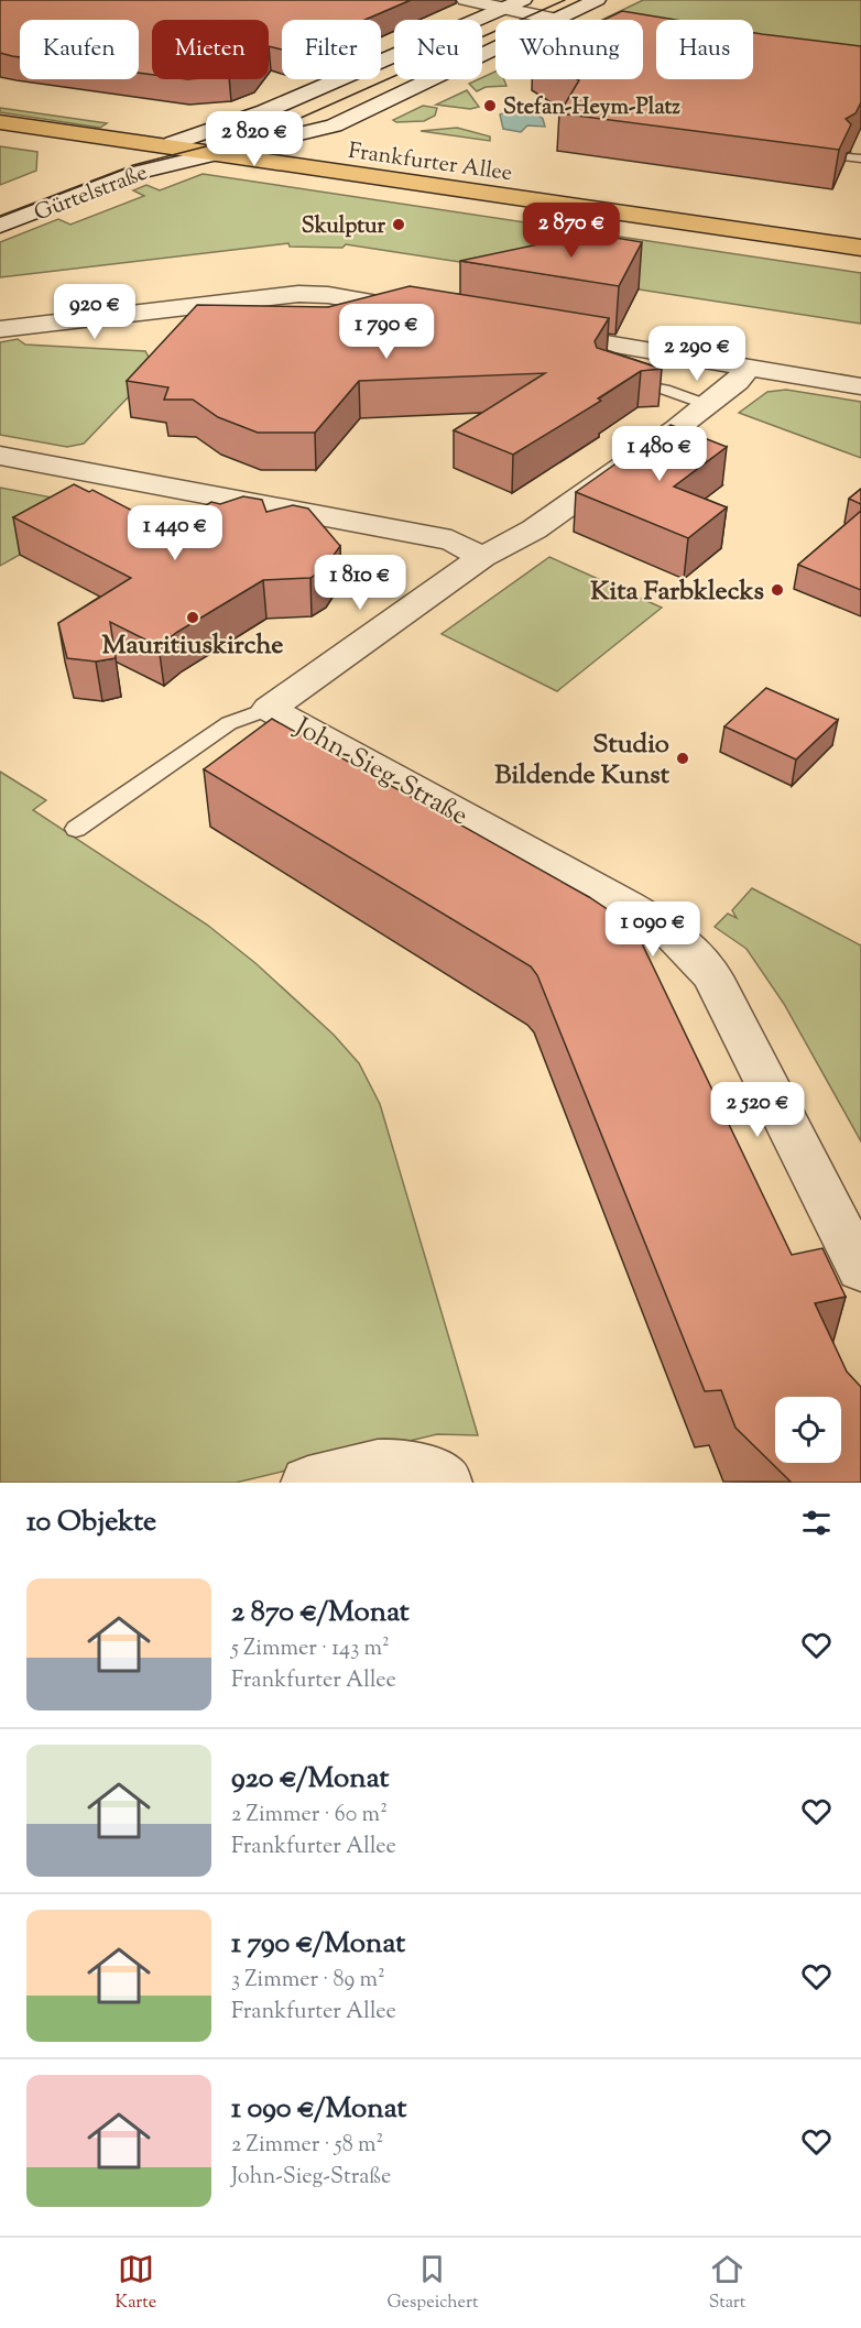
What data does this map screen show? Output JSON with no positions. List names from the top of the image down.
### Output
{
  "streets": {
    "main road": ["Frankfurter Allee"],
    "street": ["Gürtelstraße", "John-Sieg-Straße"]
  },
  "crossings": [
    ["Frankfurter Allee", "Gürtelstraße"]
  ],
  "places": [
    "Stefan-Heym-Platz",
    "Skulptur",
    "Kita Farbklecks",
    "Mauritiuskirche",
    "Studio Bildende Kunst"
  ],
  "page": {
    "chip": [
      "Kaufen",
      "Mieten",
      "Filter",
      "Neu",
      "Wohnung",
      "Haus"
    ],
    "price": [
      "2 820 €",
      "2 870 €",
      "920 €",
      "1 790 €",
      "2 290 €",
      "1 480 €",
      "1 440 €",
      "1 810 €",
      "1 090 €",
      "2 520 €"
    ],
    "heading": "10 Objekte",
    "list": [
      {
        "name": "2 870 €/Monat",
        "note": "5 Zimmer · 143 m² · Frankfurter Allee"
      },
      {
        "name": "920 €/Monat",
        "note": "2 Zimmer · 60 m² · Frankfurter Allee"
      },
      {
        "name": "1 790 €/Monat",
        "note": "3 Zimmer · 89 m² · Frankfurter Allee"
      },
      {
        "name": "1 090 €/Monat",
        "note": "2 Zimmer · 58 m² · John-Sieg-Straße"
      }
    ],
    "tabs": ["Karte", "Gespeichert", "Start"]
  }
}
